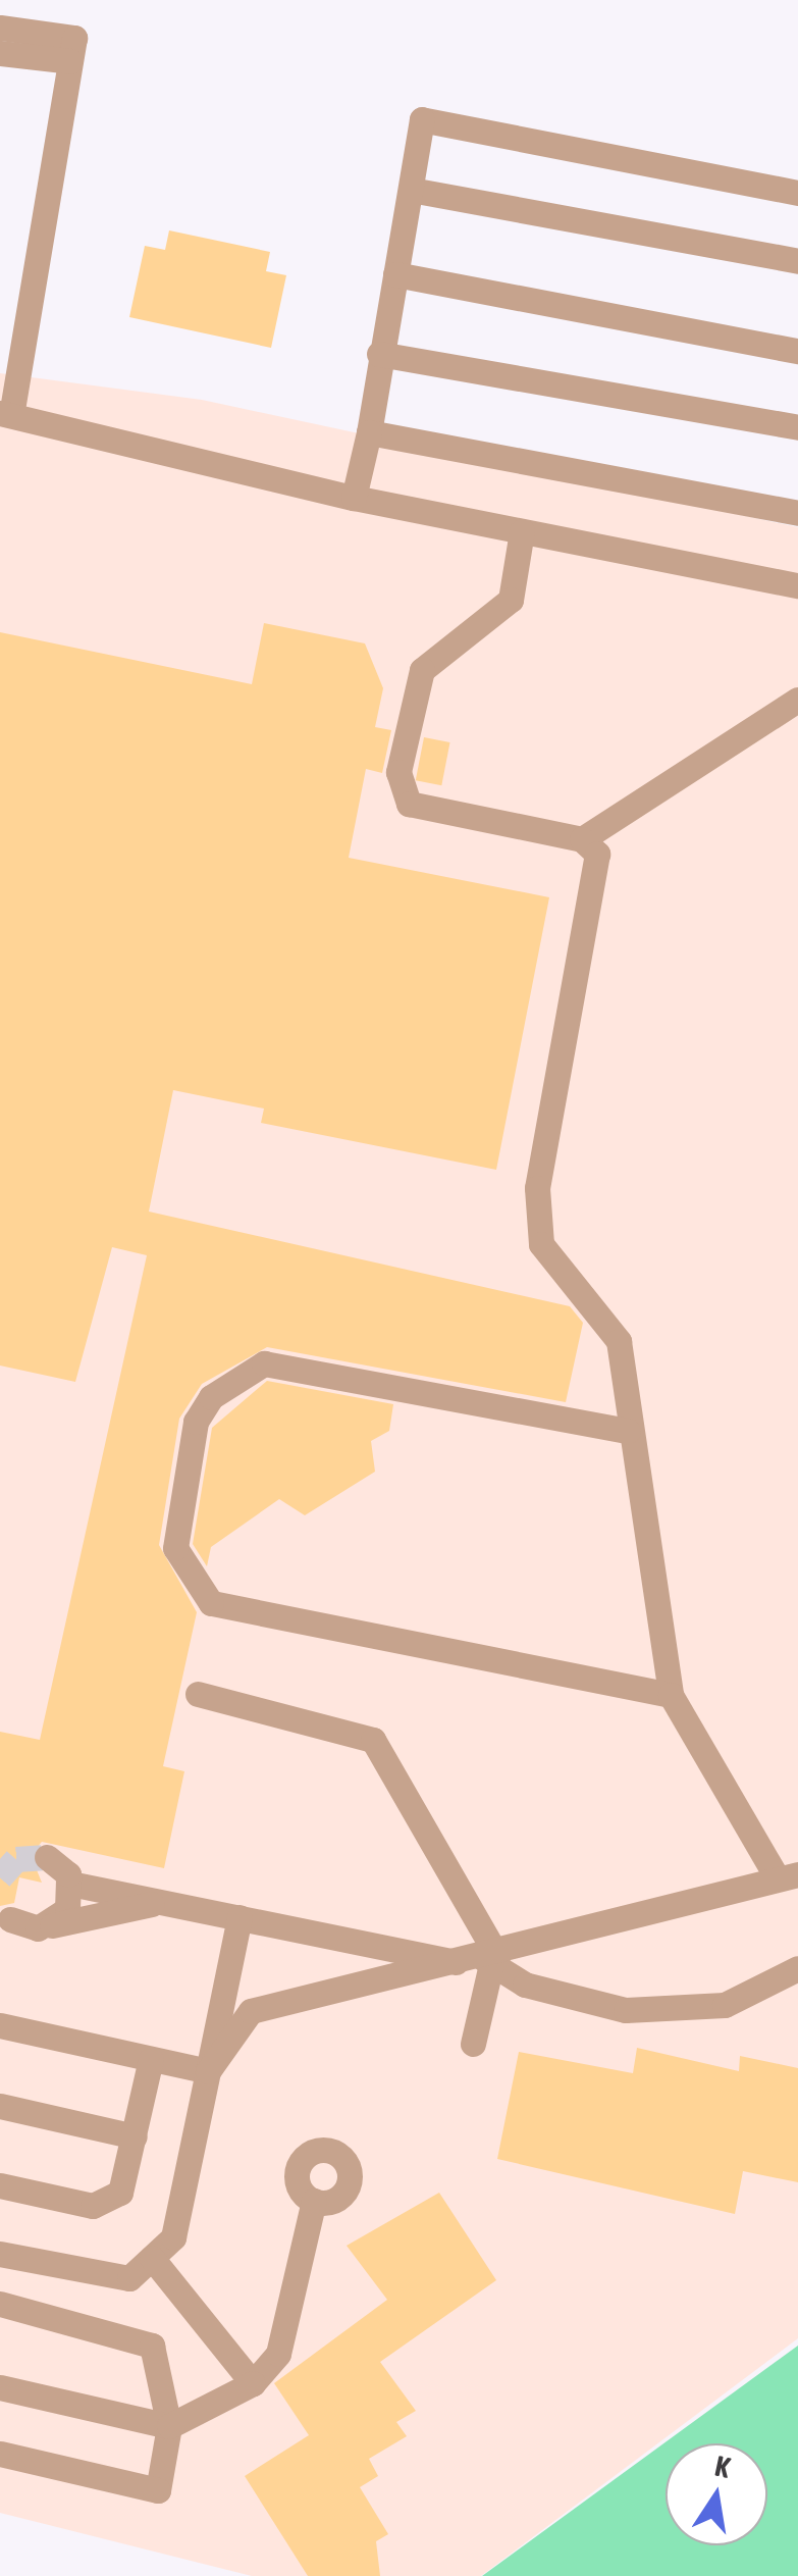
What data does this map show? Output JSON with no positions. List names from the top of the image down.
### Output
{
  "north": "top"
}
